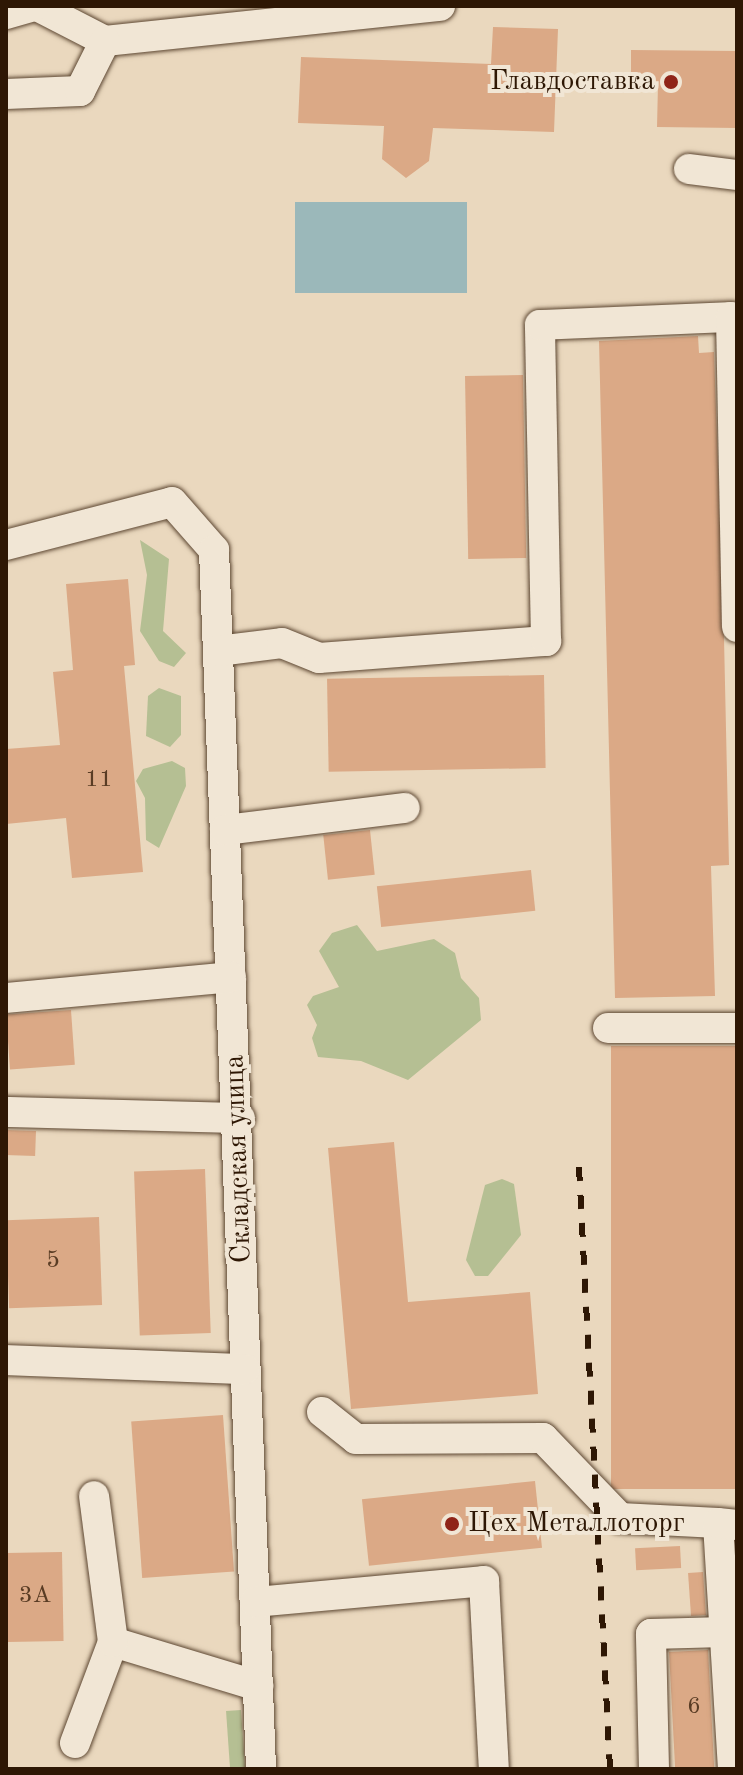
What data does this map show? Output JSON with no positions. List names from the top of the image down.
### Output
{
  "streets": {
    "street": ["Складская улица"]
  },
  "places": ["Главдоставка", "Цех Металлоторг"],
  "house_numbers": [
    "11",
    "5",
    "3А",
    "6"
  ]
}
